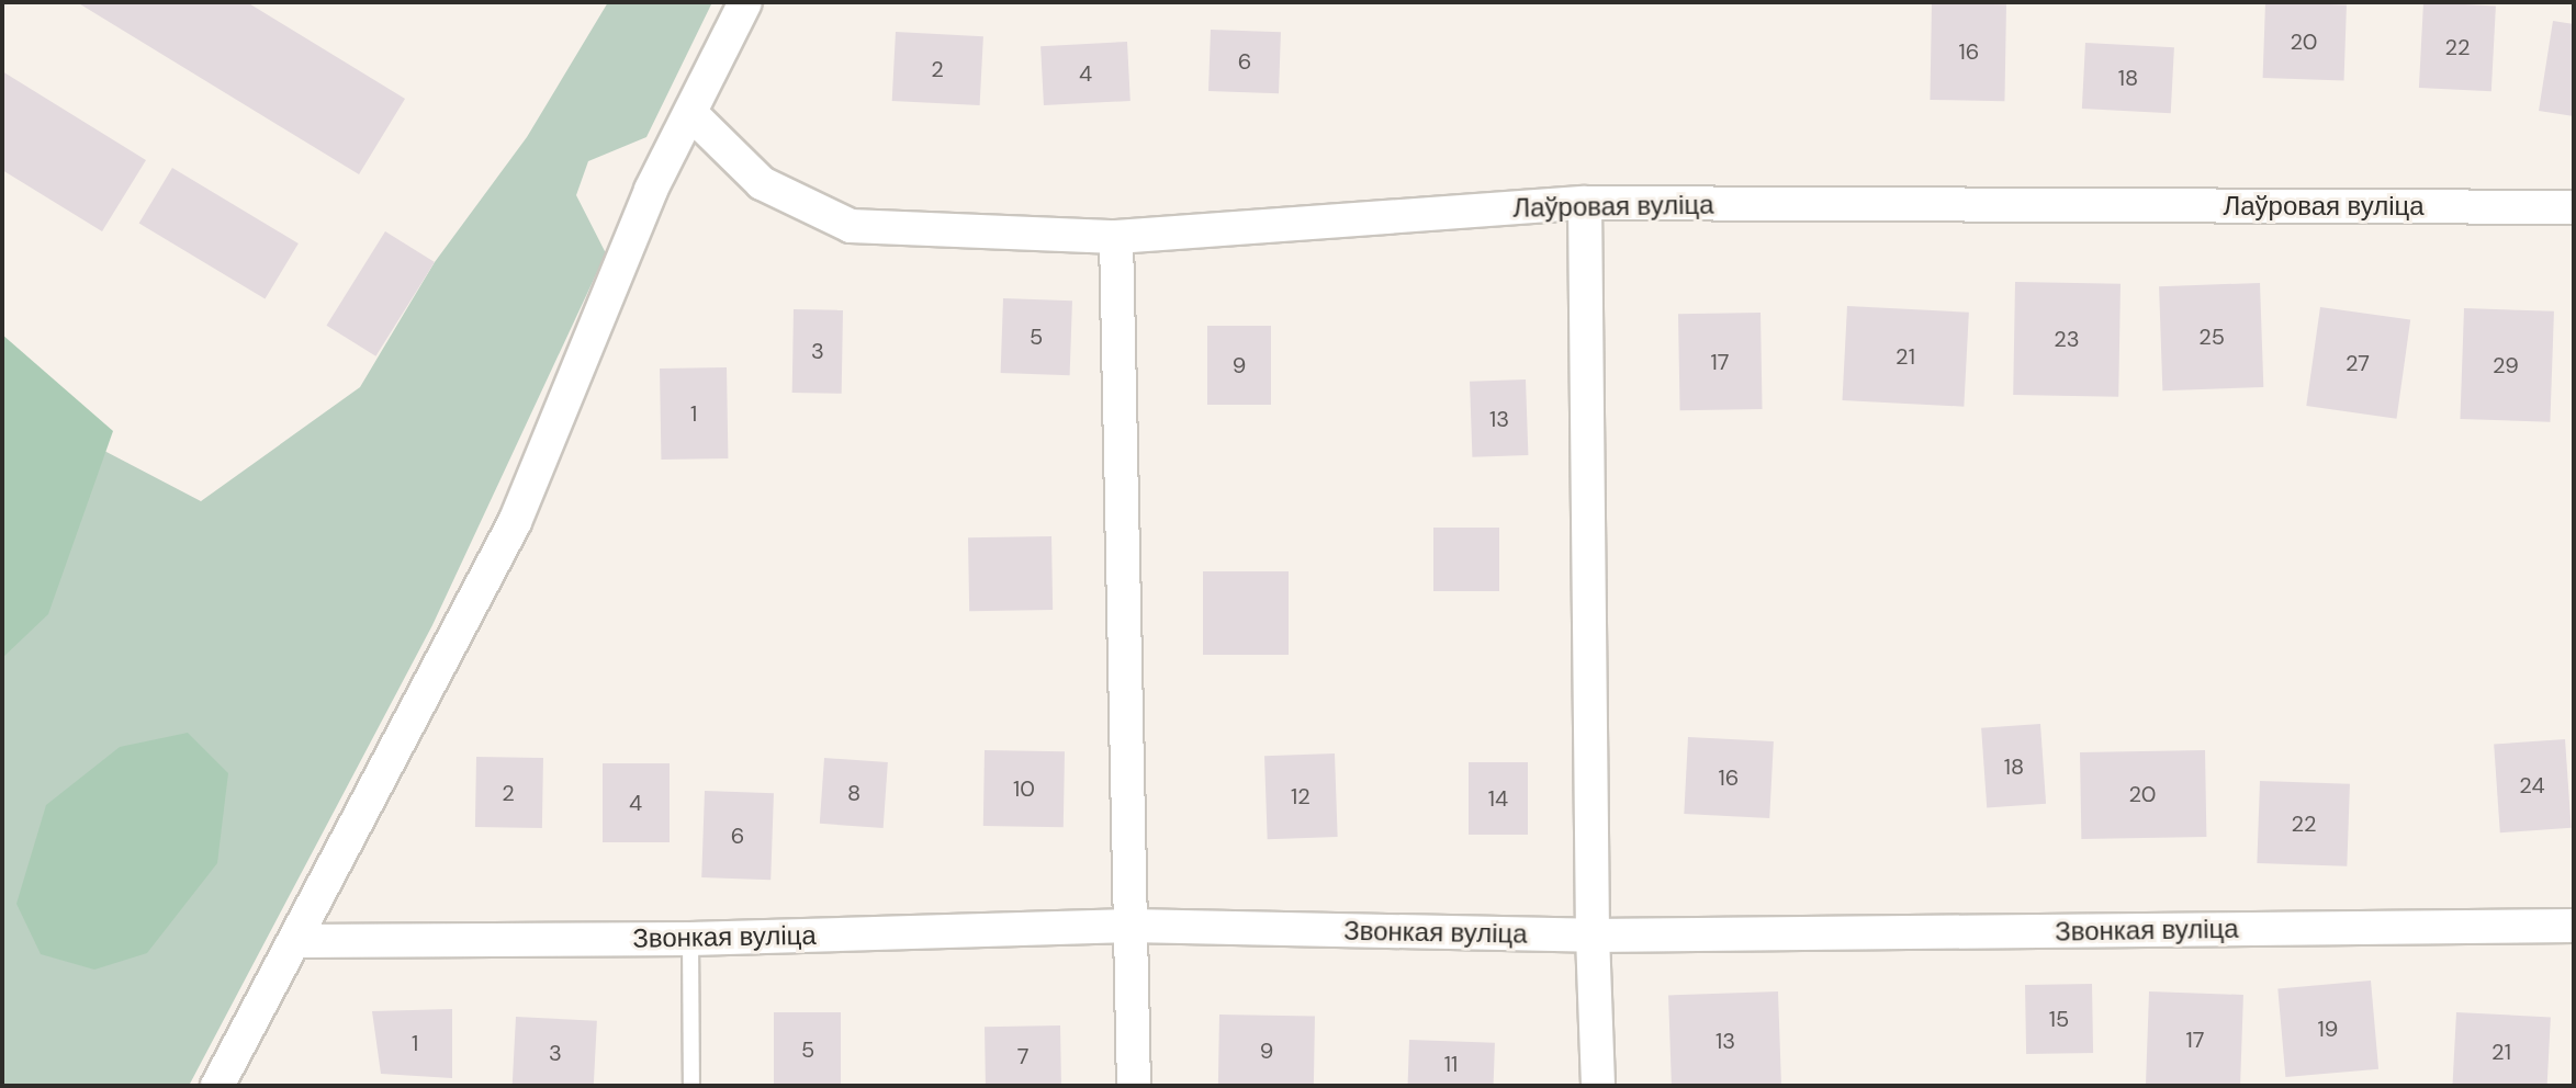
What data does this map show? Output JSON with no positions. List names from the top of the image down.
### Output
{
  "streets": {
    "street": ["Лаўровая вуліца", "Звонкая вуліца"]
  },
  "house_numbers": [
    "20",
    "22",
    "16",
    "6",
    "2",
    "4",
    "18",
    "5",
    "25",
    "23",
    "3",
    "21",
    "17",
    "27",
    "9",
    "29",
    "1",
    "13",
    "18",
    "16",
    "24",
    "10",
    "2",
    "8",
    "20",
    "12",
    "14",
    "4",
    "22",
    "6",
    "15",
    "19",
    "17",
    "13",
    "1",
    "5",
    "9",
    "21",
    "3",
    "7",
    "11"
  ]
}
